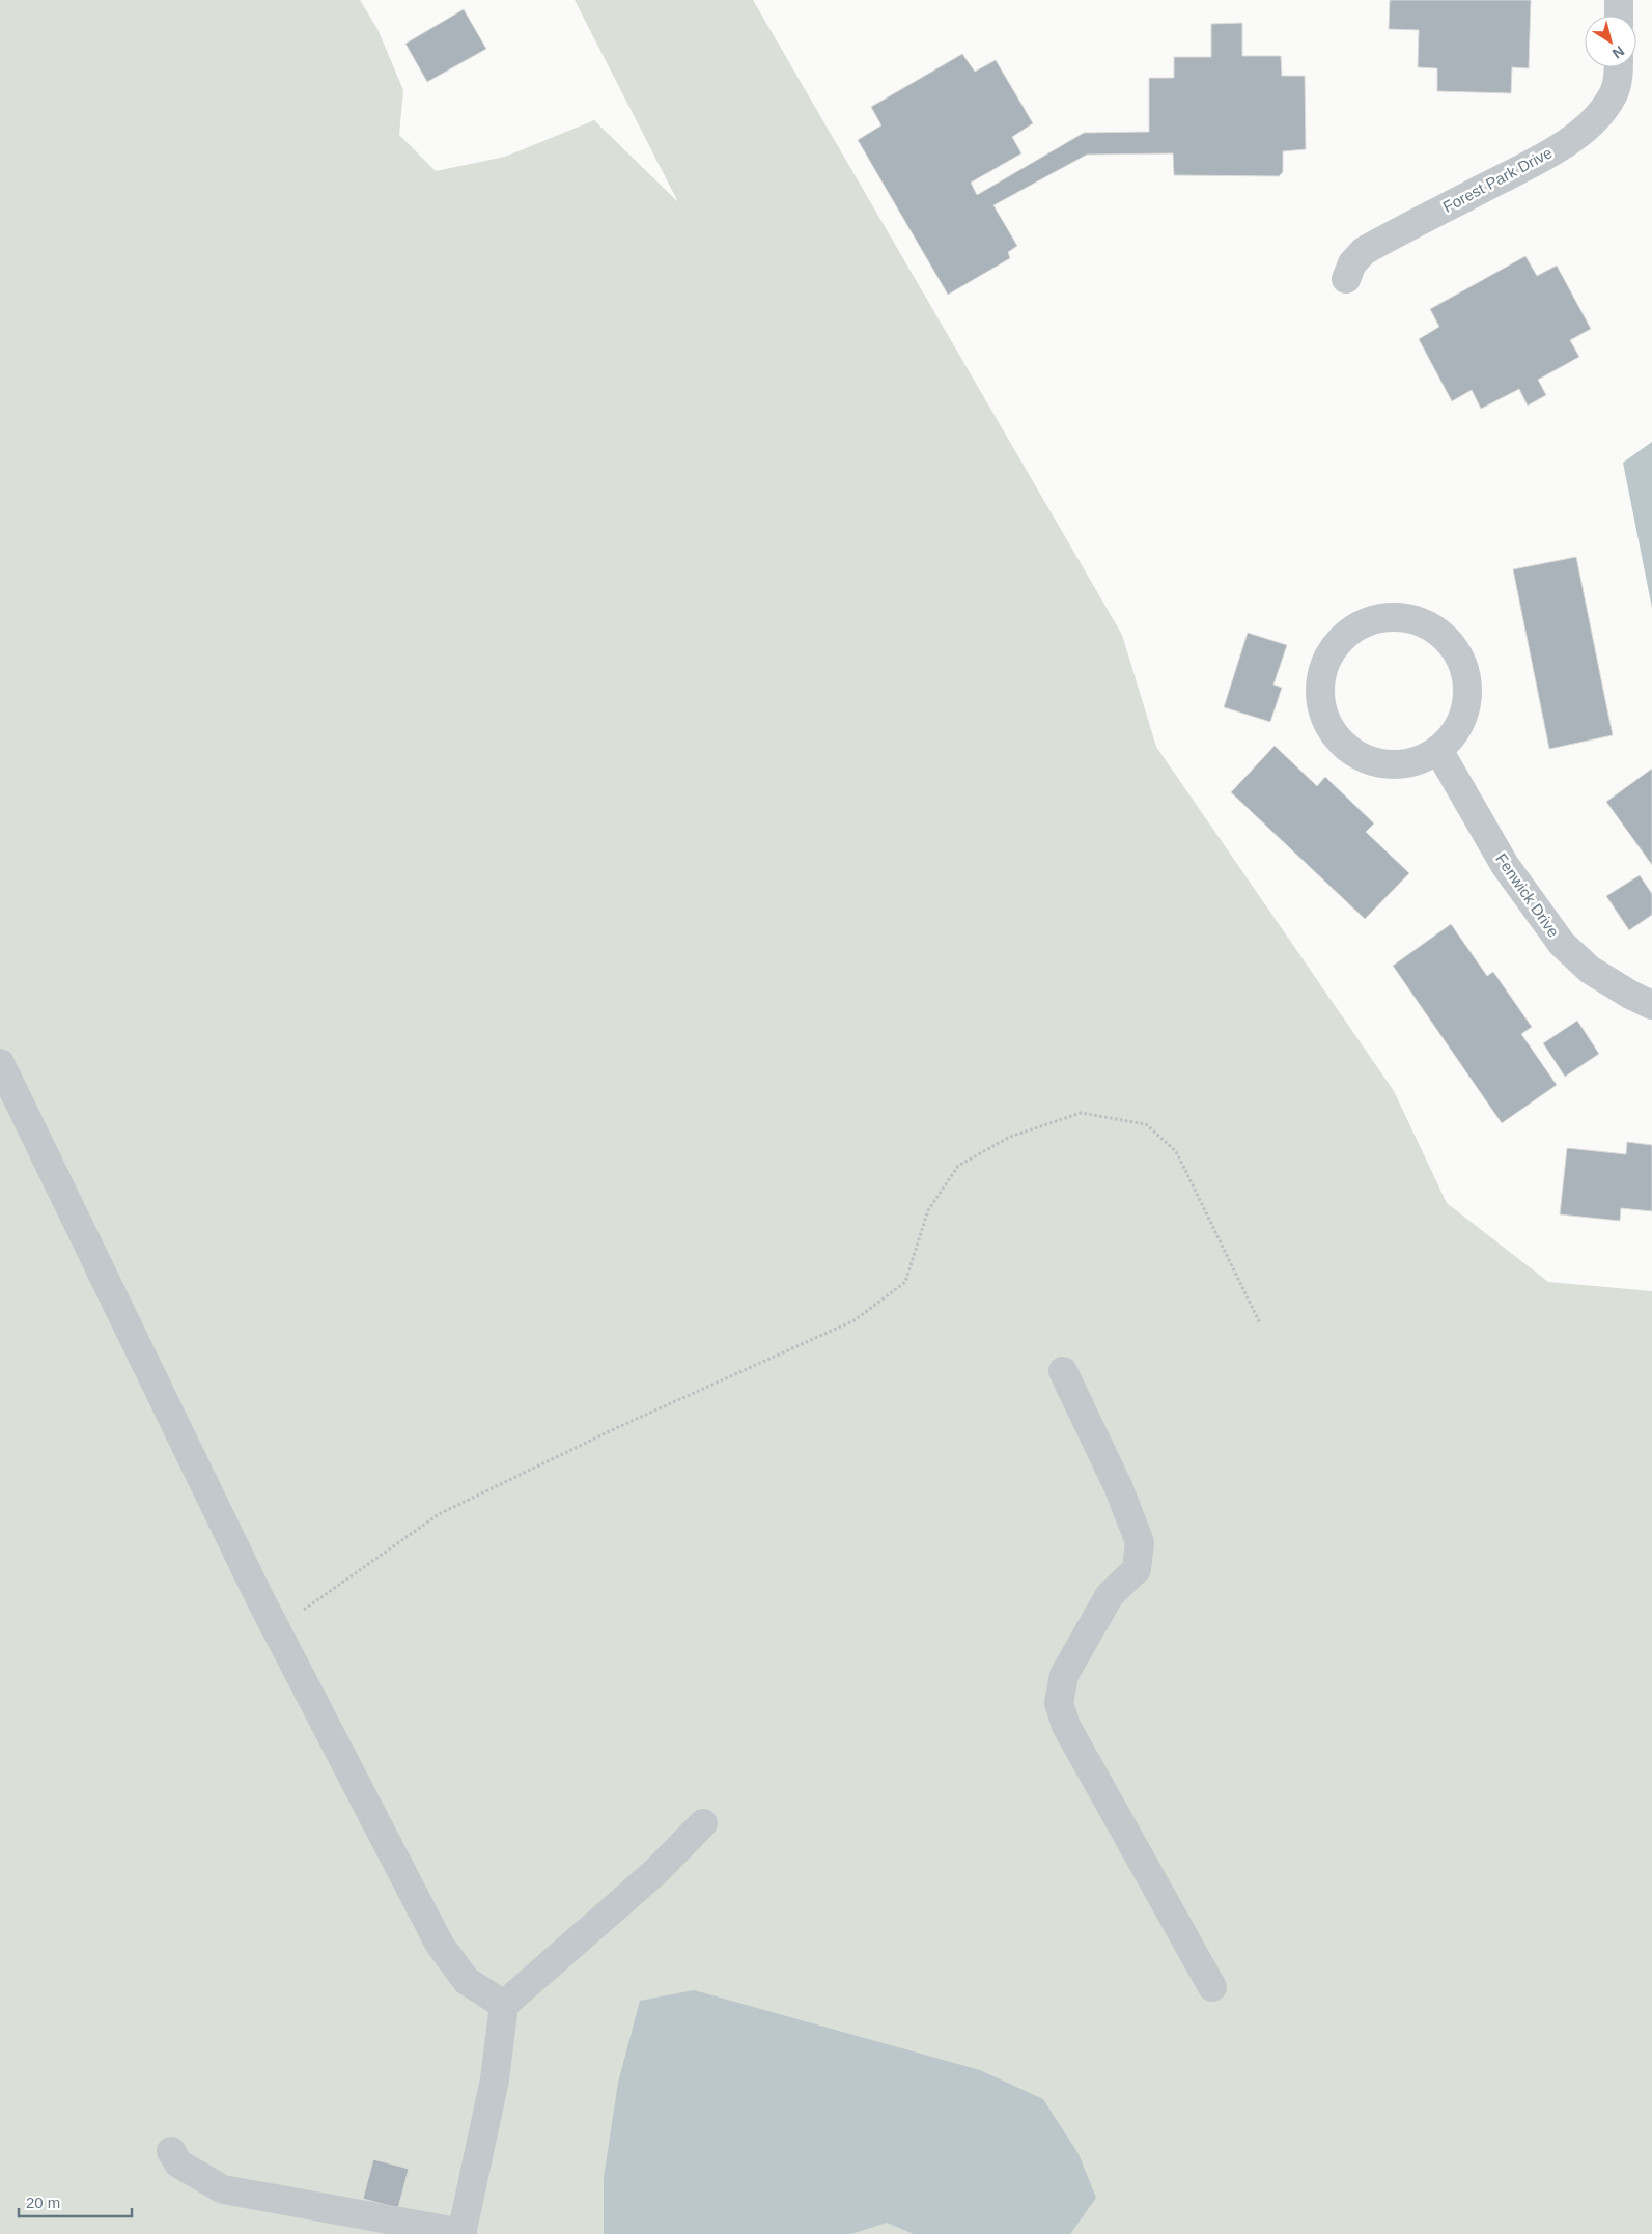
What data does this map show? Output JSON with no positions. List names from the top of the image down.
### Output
{
  "streets": {
    "street": ["Forest Park Drive", "Fenwick Drive"]
  },
  "scale_bar": "20 m",
  "north": "bottom right"
}
